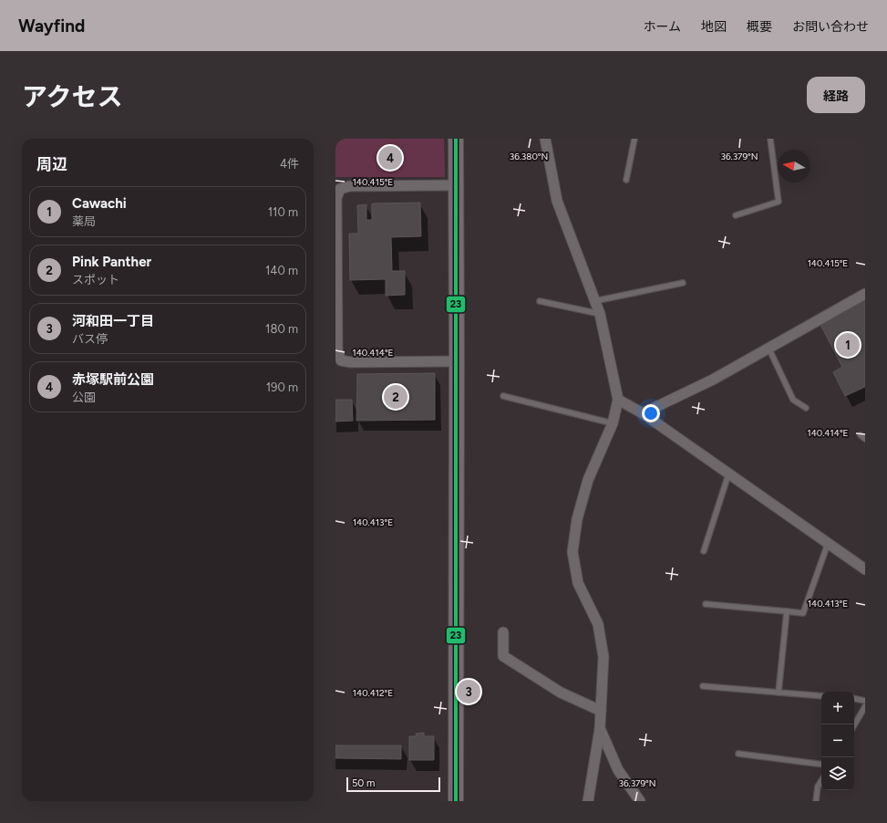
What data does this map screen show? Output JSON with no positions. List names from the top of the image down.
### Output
{
  "lines": ["transit line 23"],
  "scale_bar": "50 m",
  "north": "left",
  "page": {
    "header": "Wayfind",
    "nav": [
      "ホーム",
      "地図",
      "概要",
      "お問い合わせ"
    ],
    "title": "アクセス",
    "buttons": "経路",
    "heading": ["周辺", "4件"],
    "pins": [
      "4",
      "1",
      "2",
      "3"
    ],
    "list": [
      {
        "mark": "1",
        "name": "Cawachi",
        "note": "薬局",
        "value": "110 m"
      },
      {
        "mark": "2",
        "name": "Pink Panther",
        "note": "スポット",
        "value": "140 m"
      },
      {
        "mark": "3",
        "name": "河和田一丁目",
        "note": "バス停",
        "value": "180 m"
      },
      {
        "mark": "4",
        "name": "赤塚駅前公園",
        "note": "公園",
        "value": "190 m"
      }
    ],
    "map_buttons": ["+", "−"],
    "scale": "50 m"
  },
  "coordinates": [
    "36.380°N",
    "36.379°N",
    "140.415°E",
    "140.414°E",
    "140.413°E",
    "140.412°E"
  ]
}
